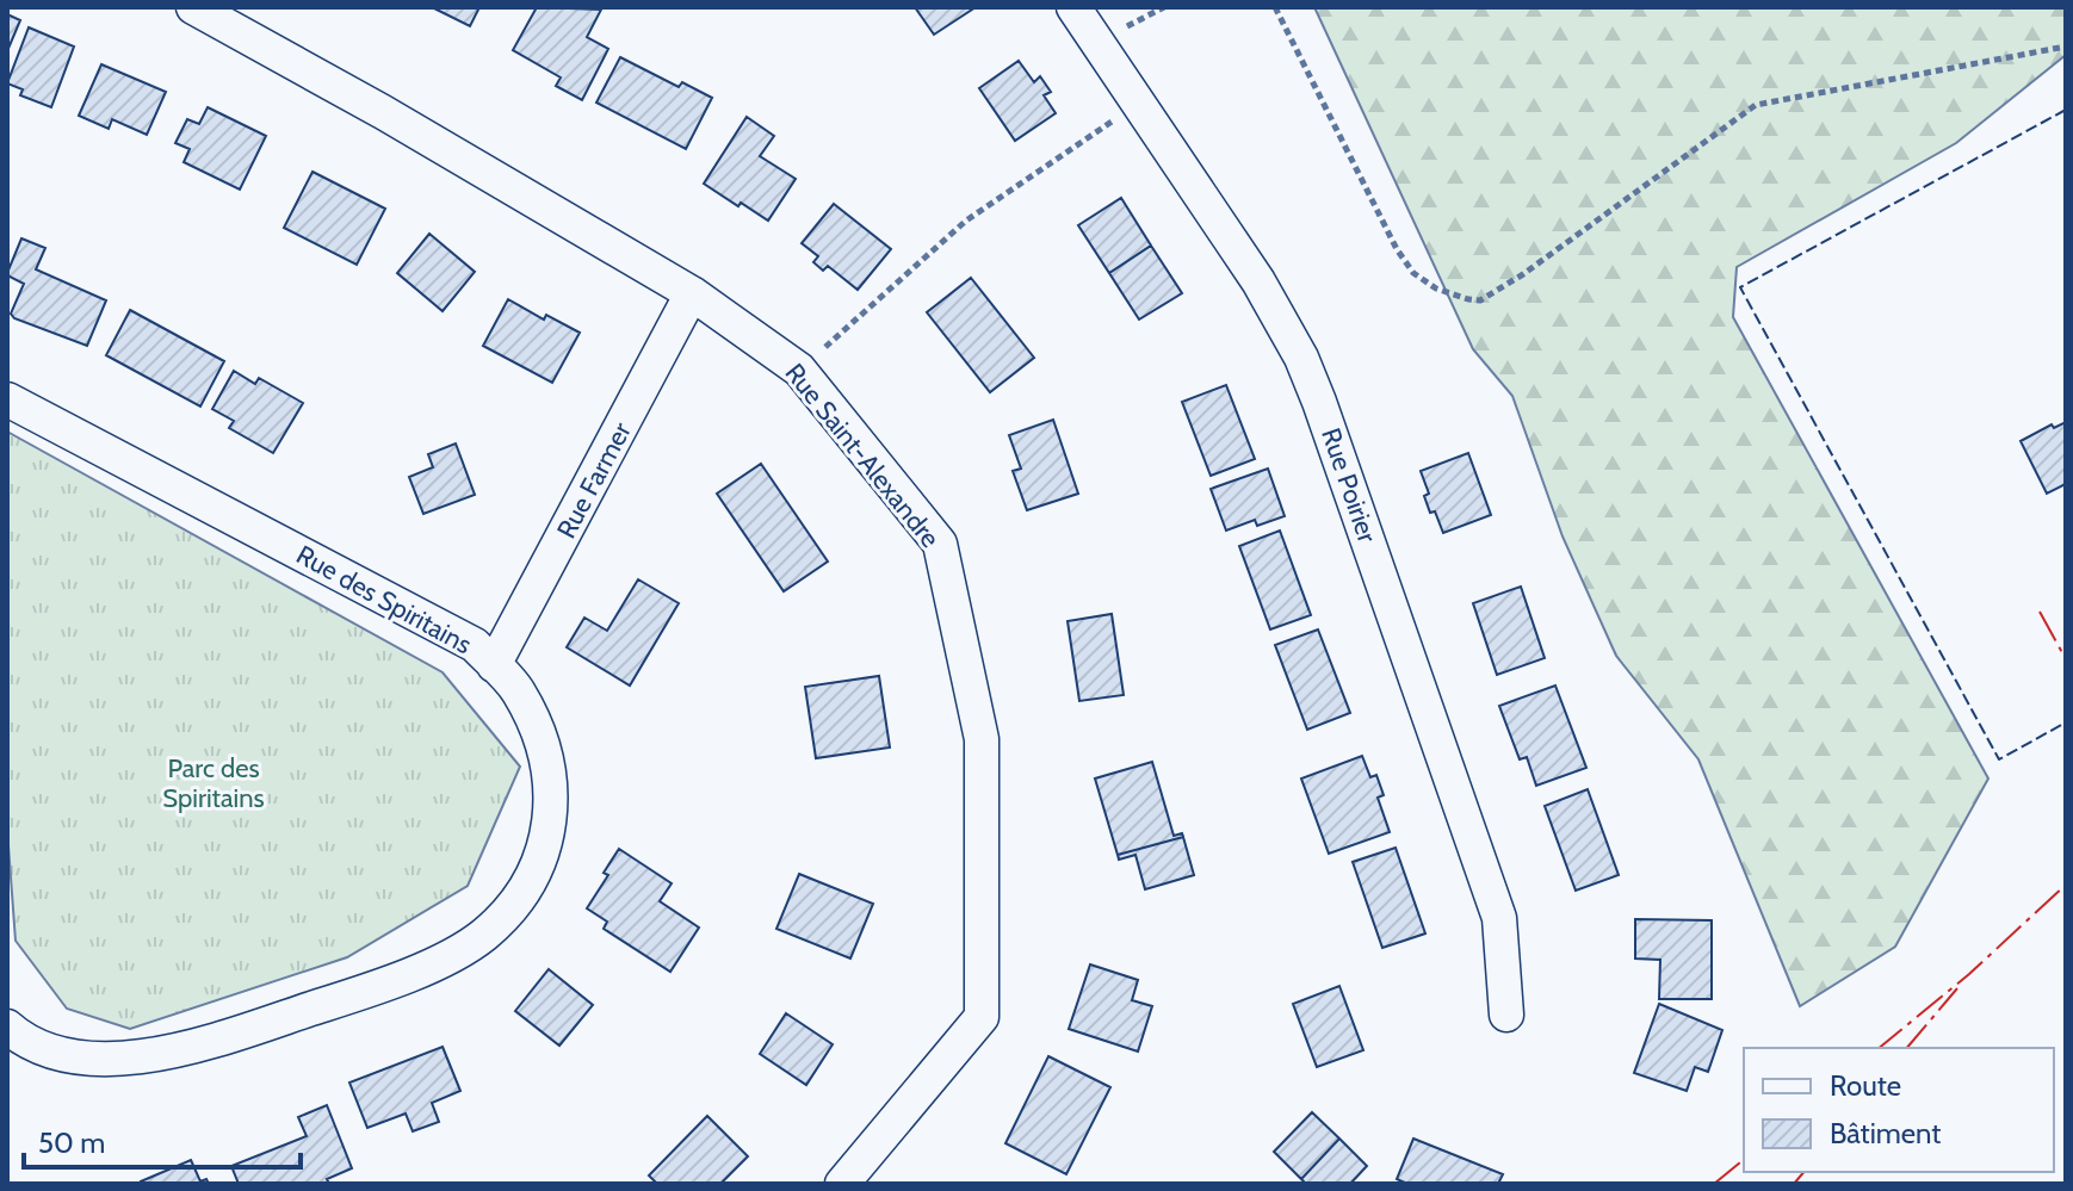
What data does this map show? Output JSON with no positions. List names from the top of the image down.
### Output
{
  "streets": {
    "street": [
      "Rue Saint-Alexandre",
      "Rue Farmer",
      "Rue Poirier",
      "Rue des Spiritains"
    ]
  },
  "crossings": [
    ["Rue Saint-Alexandre", "Rue Farmer"],
    ["Rue Farmer", "Rue des Spiritains"]
  ],
  "parks": ["Parc des Spiritains"],
  "legend": ["Route", "Bâtiment"],
  "scale_bar": "50 m"
}
